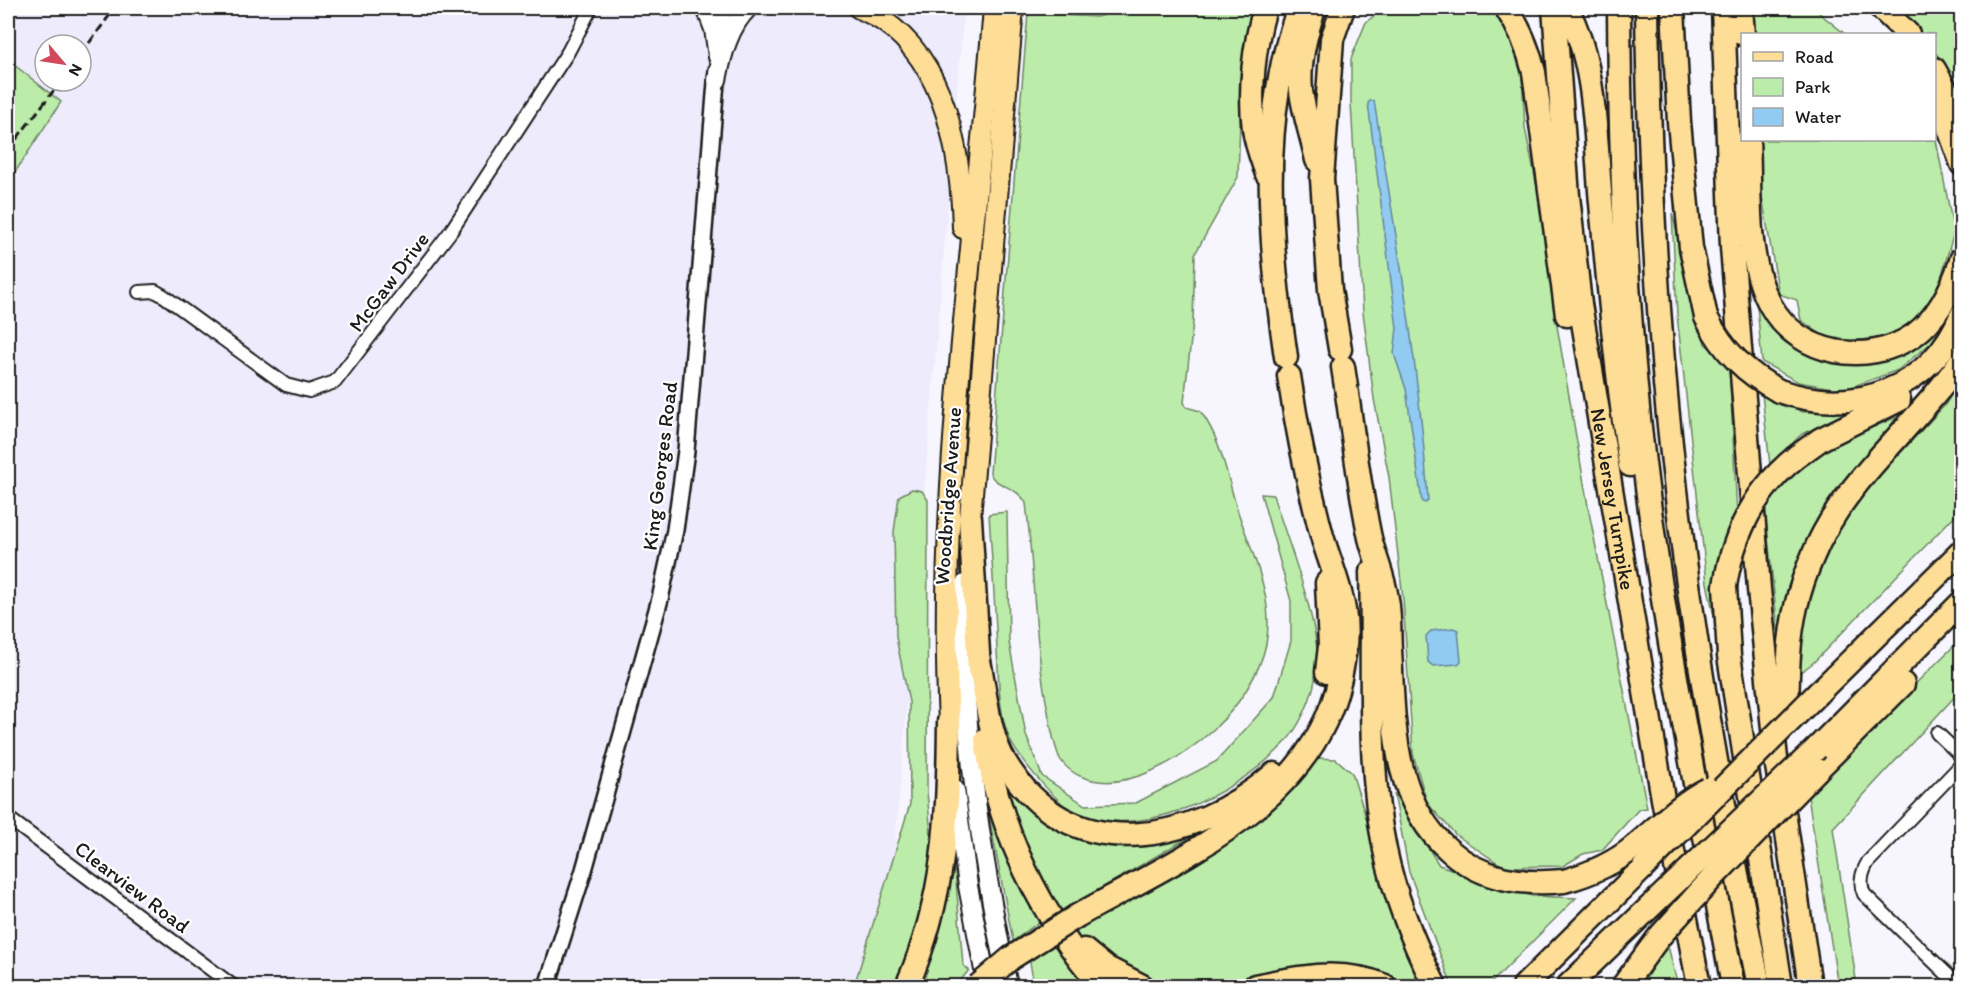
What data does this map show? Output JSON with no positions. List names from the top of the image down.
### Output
{
  "streets": {
    "highway": ["New Jersey Turnpike"],
    "main road": ["Woodbridge Avenue"],
    "street": ["McGaw Drive", "King Georges Road", "Clearview Road"]
  },
  "legend": ["Road", "Park", "Water"],
  "north": "bottom right"
}
